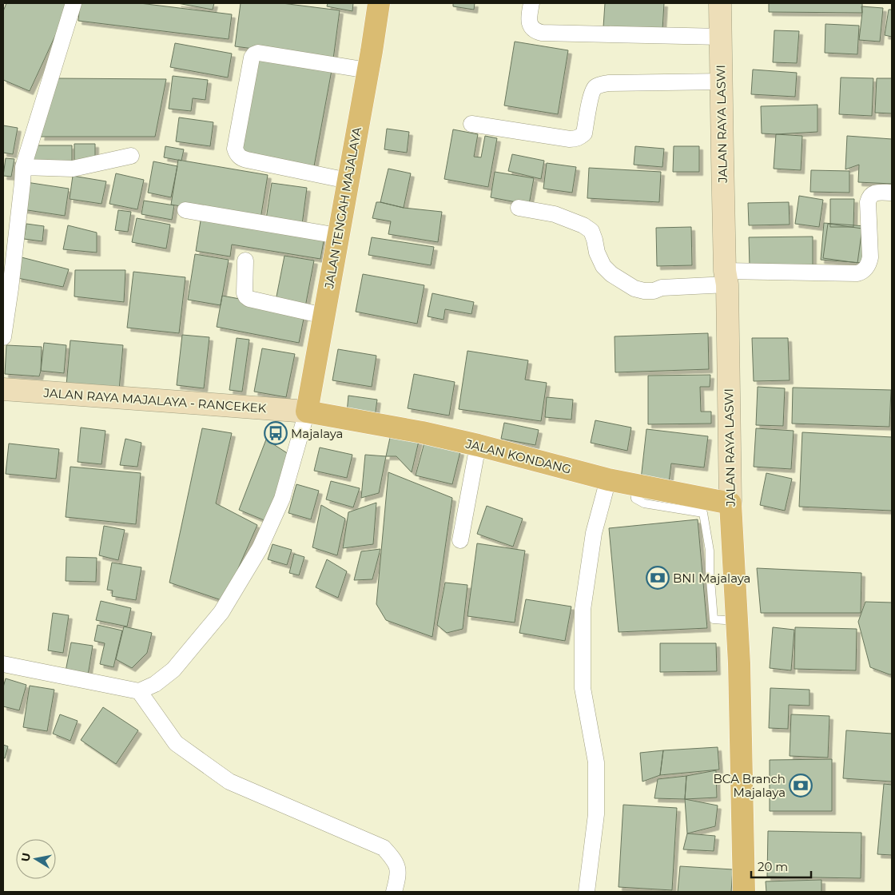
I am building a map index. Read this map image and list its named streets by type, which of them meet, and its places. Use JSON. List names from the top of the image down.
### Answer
{
  "streets": {
    "main road": [
      "JALAN RAYA LASWI",
      "JALAN TENGAH MAJALAYA",
      "JALAN RAYA MAJALAYA - RANCEKEK",
      "JALAN KONDANG"
    ]
  },
  "crossings": [
    ["JALAN RAYA LASWI", "JALAN KONDANG"],
    ["JALAN TENGAH MAJALAYA", "JALAN RAYA MAJALAYA - RANCEKEK"],
    ["JALAN TENGAH MAJALAYA", "JALAN KONDANG"],
    ["JALAN RAYA MAJALAYA - RANCEKEK", "JALAN KONDANG"]
  ],
  "places": {
    "bus stop": ["Majalaya"],
    "bank": ["BNI Majalaya", "BCA Branch Majalaya"]
  },
  "scale_bar": "20 m",
  "north": "left"
}
